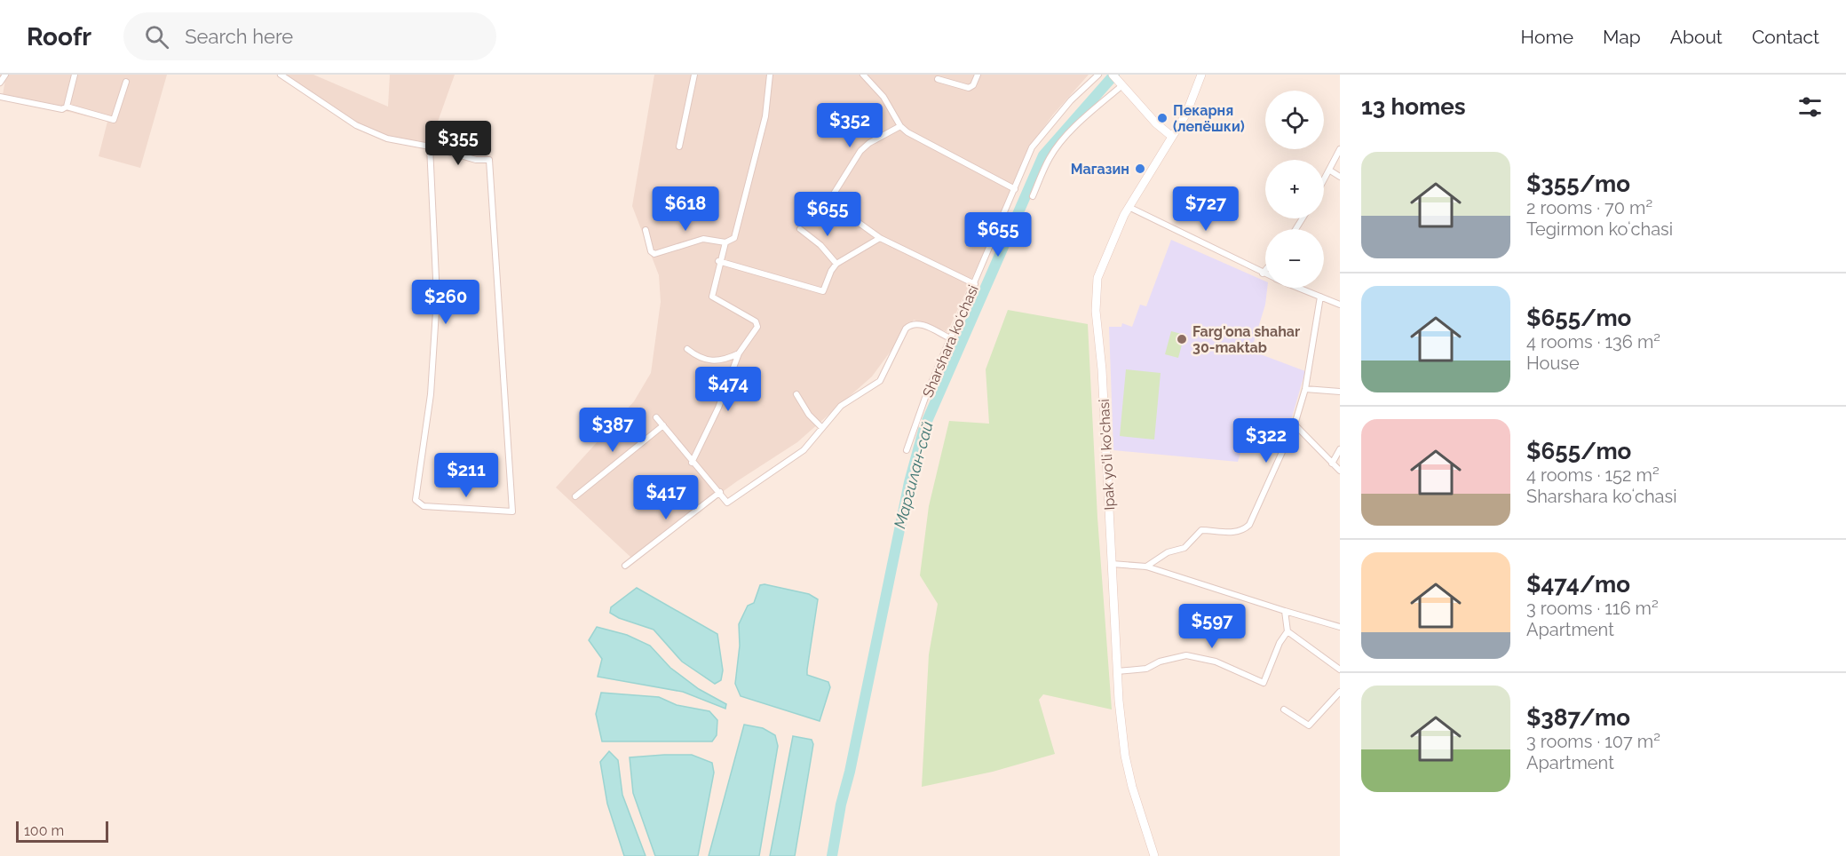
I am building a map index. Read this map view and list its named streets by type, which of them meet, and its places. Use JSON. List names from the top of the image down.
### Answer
{
  "streets": {
    "main road": ["Ipak yo'li ko'chasi"],
    "street": ["Sharshara koʻchasi"]
  },
  "water": ["Маргилан-сай"],
  "places": ["Пекарня (лепёшки)", "Магазин", "Farg'ona shahar 30-maktab"],
  "scale_bar": "100 m",
  "page": {
    "header": "Roofr",
    "search": "Search here",
    "nav": [
      "Home",
      "Map",
      "About",
      "Contact"
    ],
    "heading": "13 homes",
    "map_buttons": ["+", "−"],
    "price": [
      "$352",
      "$355",
      "$618",
      "$727",
      "$655",
      "$655",
      "$260",
      "$474",
      "$387",
      "$322",
      "$211",
      "$417",
      "$597"
    ],
    "list": [
      {
        "name": "$355/mo",
        "note": "2 rooms · 70 m² · Tegirmon koʻchasi"
      },
      {
        "name": "$655/mo",
        "note": "4 rooms · 136 m² · House"
      },
      {
        "name": "$655/mo",
        "note": "4 rooms · 152 m² · Sharshara koʻchasi"
      },
      {
        "name": "$474/mo",
        "note": "3 rooms · 116 m² · Apartment"
      },
      {
        "name": "$387/mo",
        "note": "3 rooms · 107 m² · Apartment"
      }
    ],
    "scale": "100 m"
  }
}
